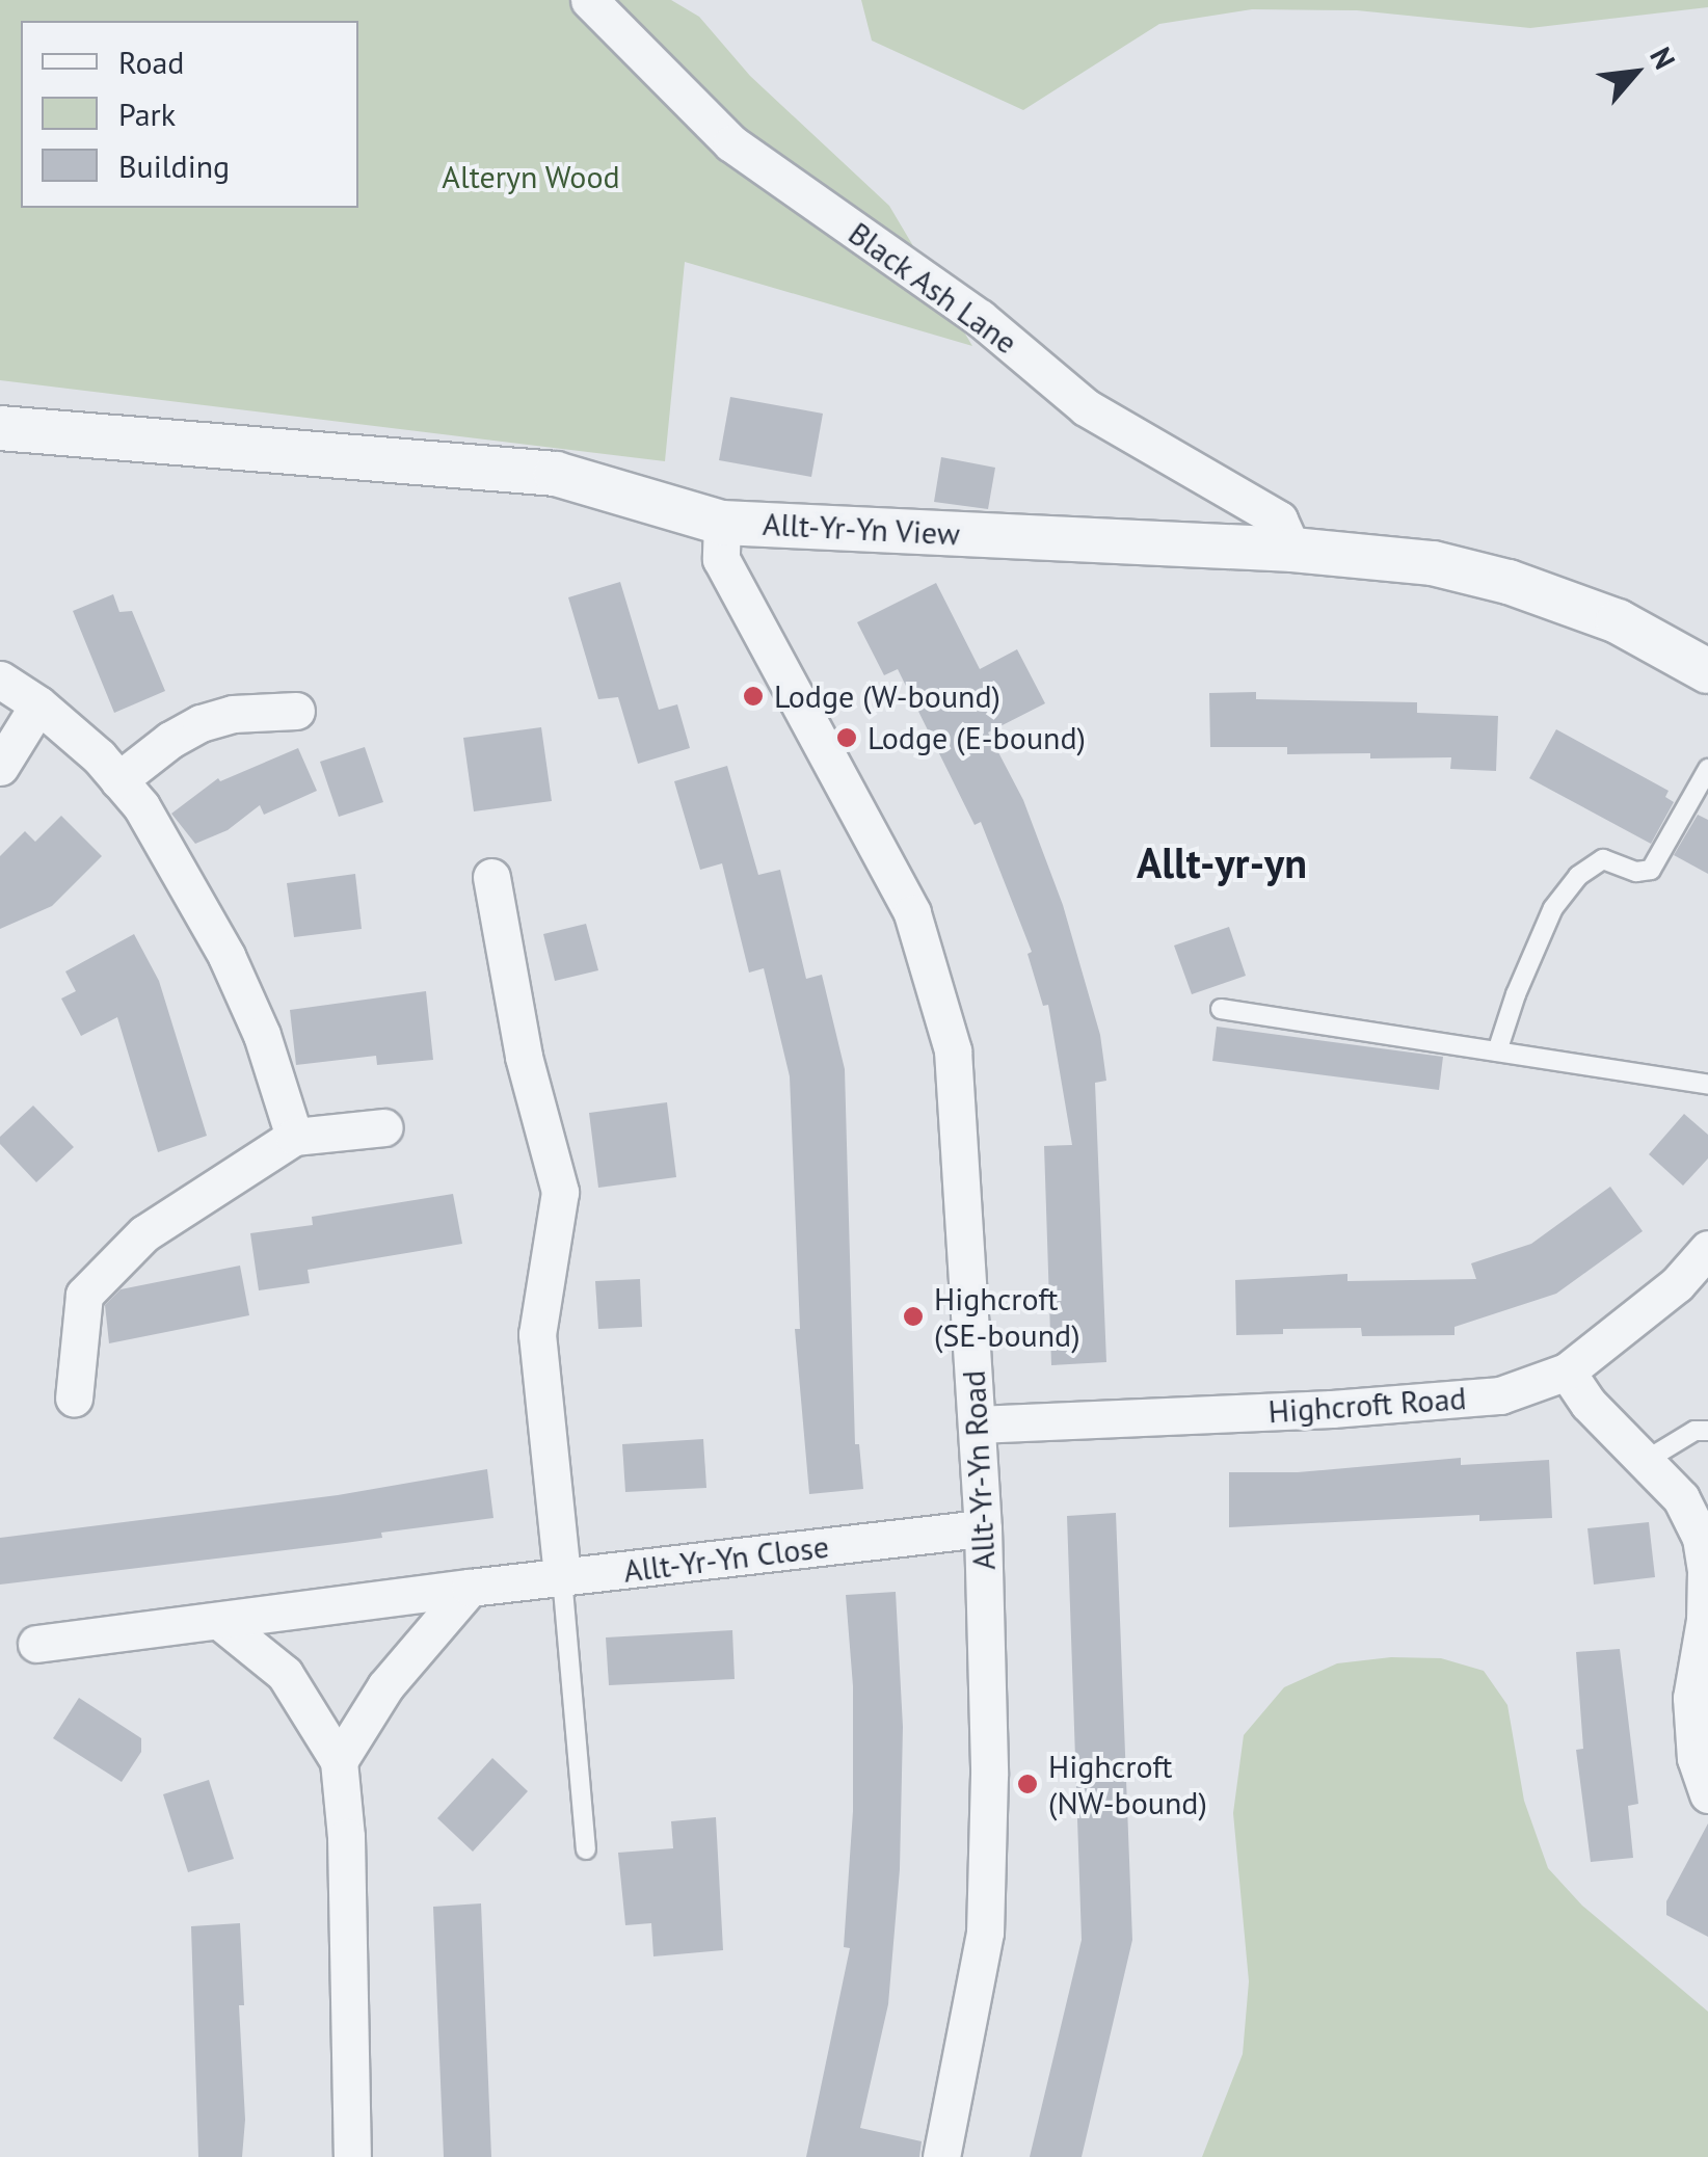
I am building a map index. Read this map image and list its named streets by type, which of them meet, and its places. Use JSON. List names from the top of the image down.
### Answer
{
  "streets": {
    "street": [
      "Black Ash Lane",
      "Allt-Yr-Yn View",
      "Highcroft Road",
      "Allt-Yr-Yn Road",
      "Allt-Yr-Yn Close"
    ]
  },
  "crossings": [
    ["Black Ash Lane", "Allt-Yr-Yn View"],
    ["Allt-Yr-Yn View", "Allt-Yr-Yn Road"],
    ["Highcroft Road", "Allt-Yr-Yn Road"],
    ["Allt-Yr-Yn Road", "Allt-Yr-Yn Close"]
  ],
  "districts": ["Allt-yr-yn"],
  "parks": ["Alteryn Wood"],
  "places": [
    "Lodge (W-bound)",
    "Lodge (E-bound)",
    "Highcroft (SE-bound)",
    "Highcroft (NW-bound)"
  ],
  "legend": ["Road", "Park", "Building"],
  "north": "top right"
}
